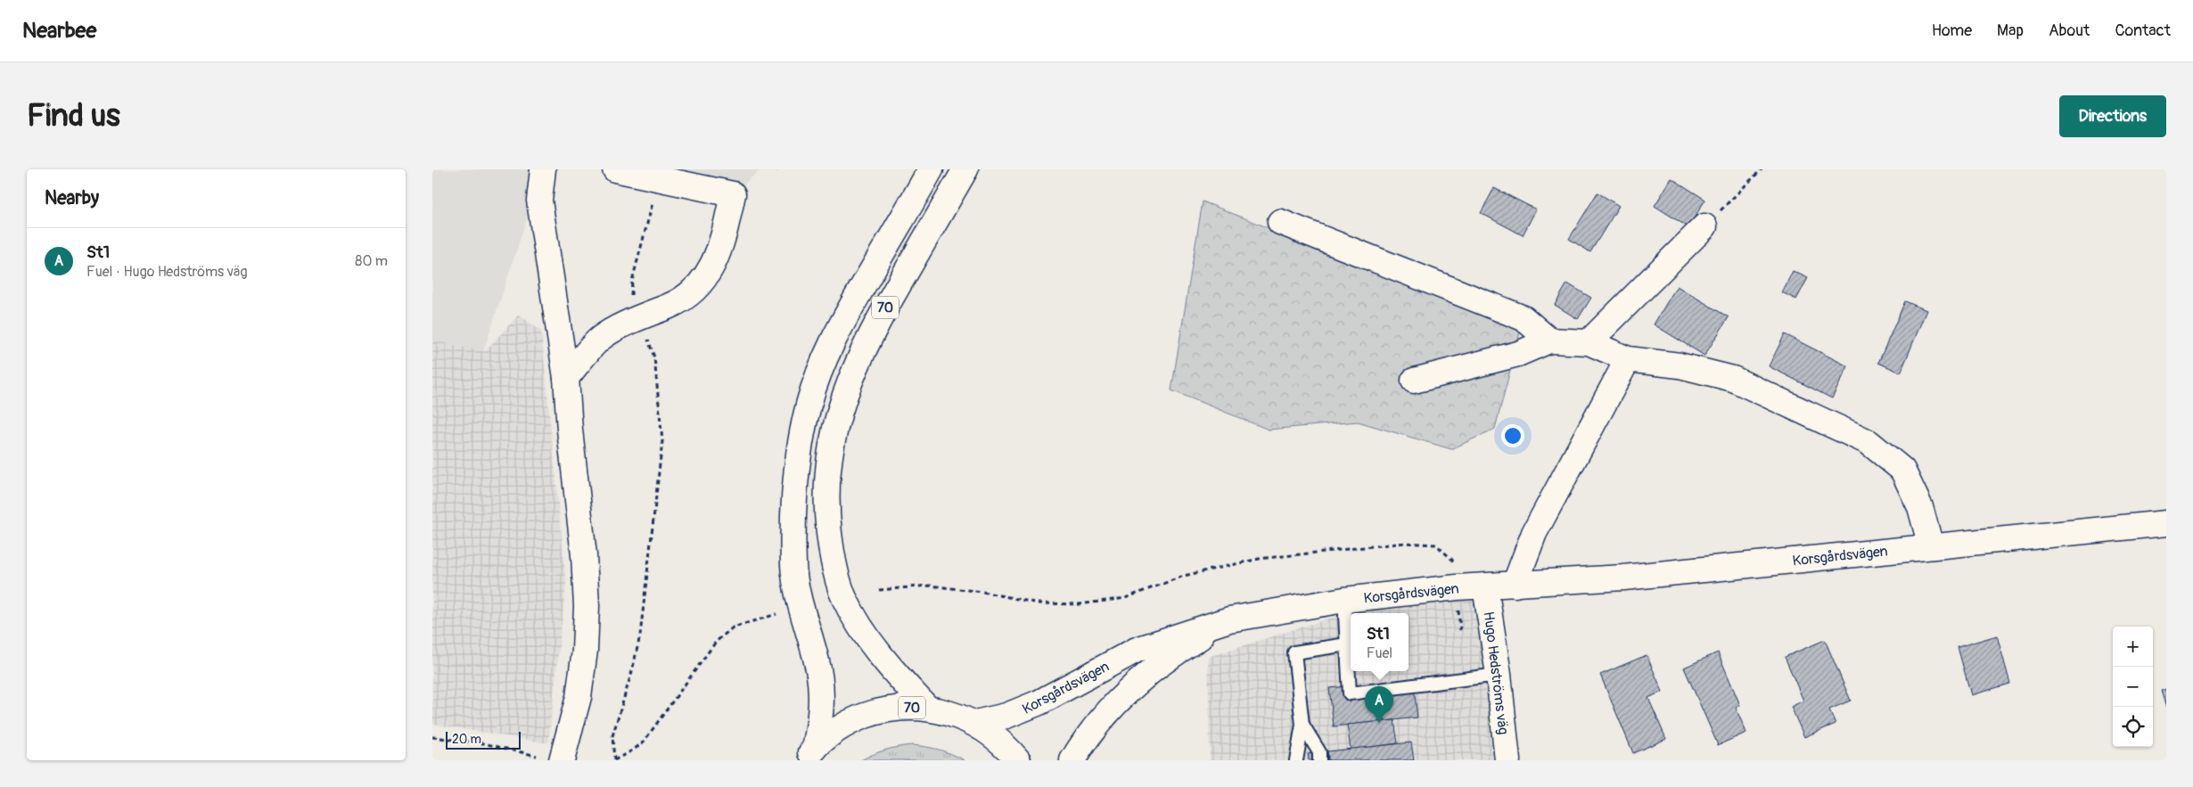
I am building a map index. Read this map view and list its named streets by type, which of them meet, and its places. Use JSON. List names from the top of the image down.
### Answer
{
  "streets": {
    "main road": ["70", "Korsgårdsvägen", "Hugo Hedströms väg"]
  },
  "crossings": [
    ["70", "Korsgårdsvägen"],
    ["Korsgårdsvägen", "Hugo Hedströms väg"]
  ],
  "scale_bar": "20 m",
  "page": {
    "header": "Nearbee",
    "nav": [
      "Home",
      "Map",
      "About",
      "Contact"
    ],
    "buttons": "Directions",
    "title": "Find us",
    "heading": "Nearby",
    "list": [
      {
        "mark": "A",
        "name": "St1",
        "note": "Fuel · Hugo Hedströms väg",
        "value": "80 m"
      }
    ],
    "popup": ["St1", "Fuel"],
    "map_buttons": ["+", "−"],
    "pins": "A",
    "scale": "20 m"
  }
}
